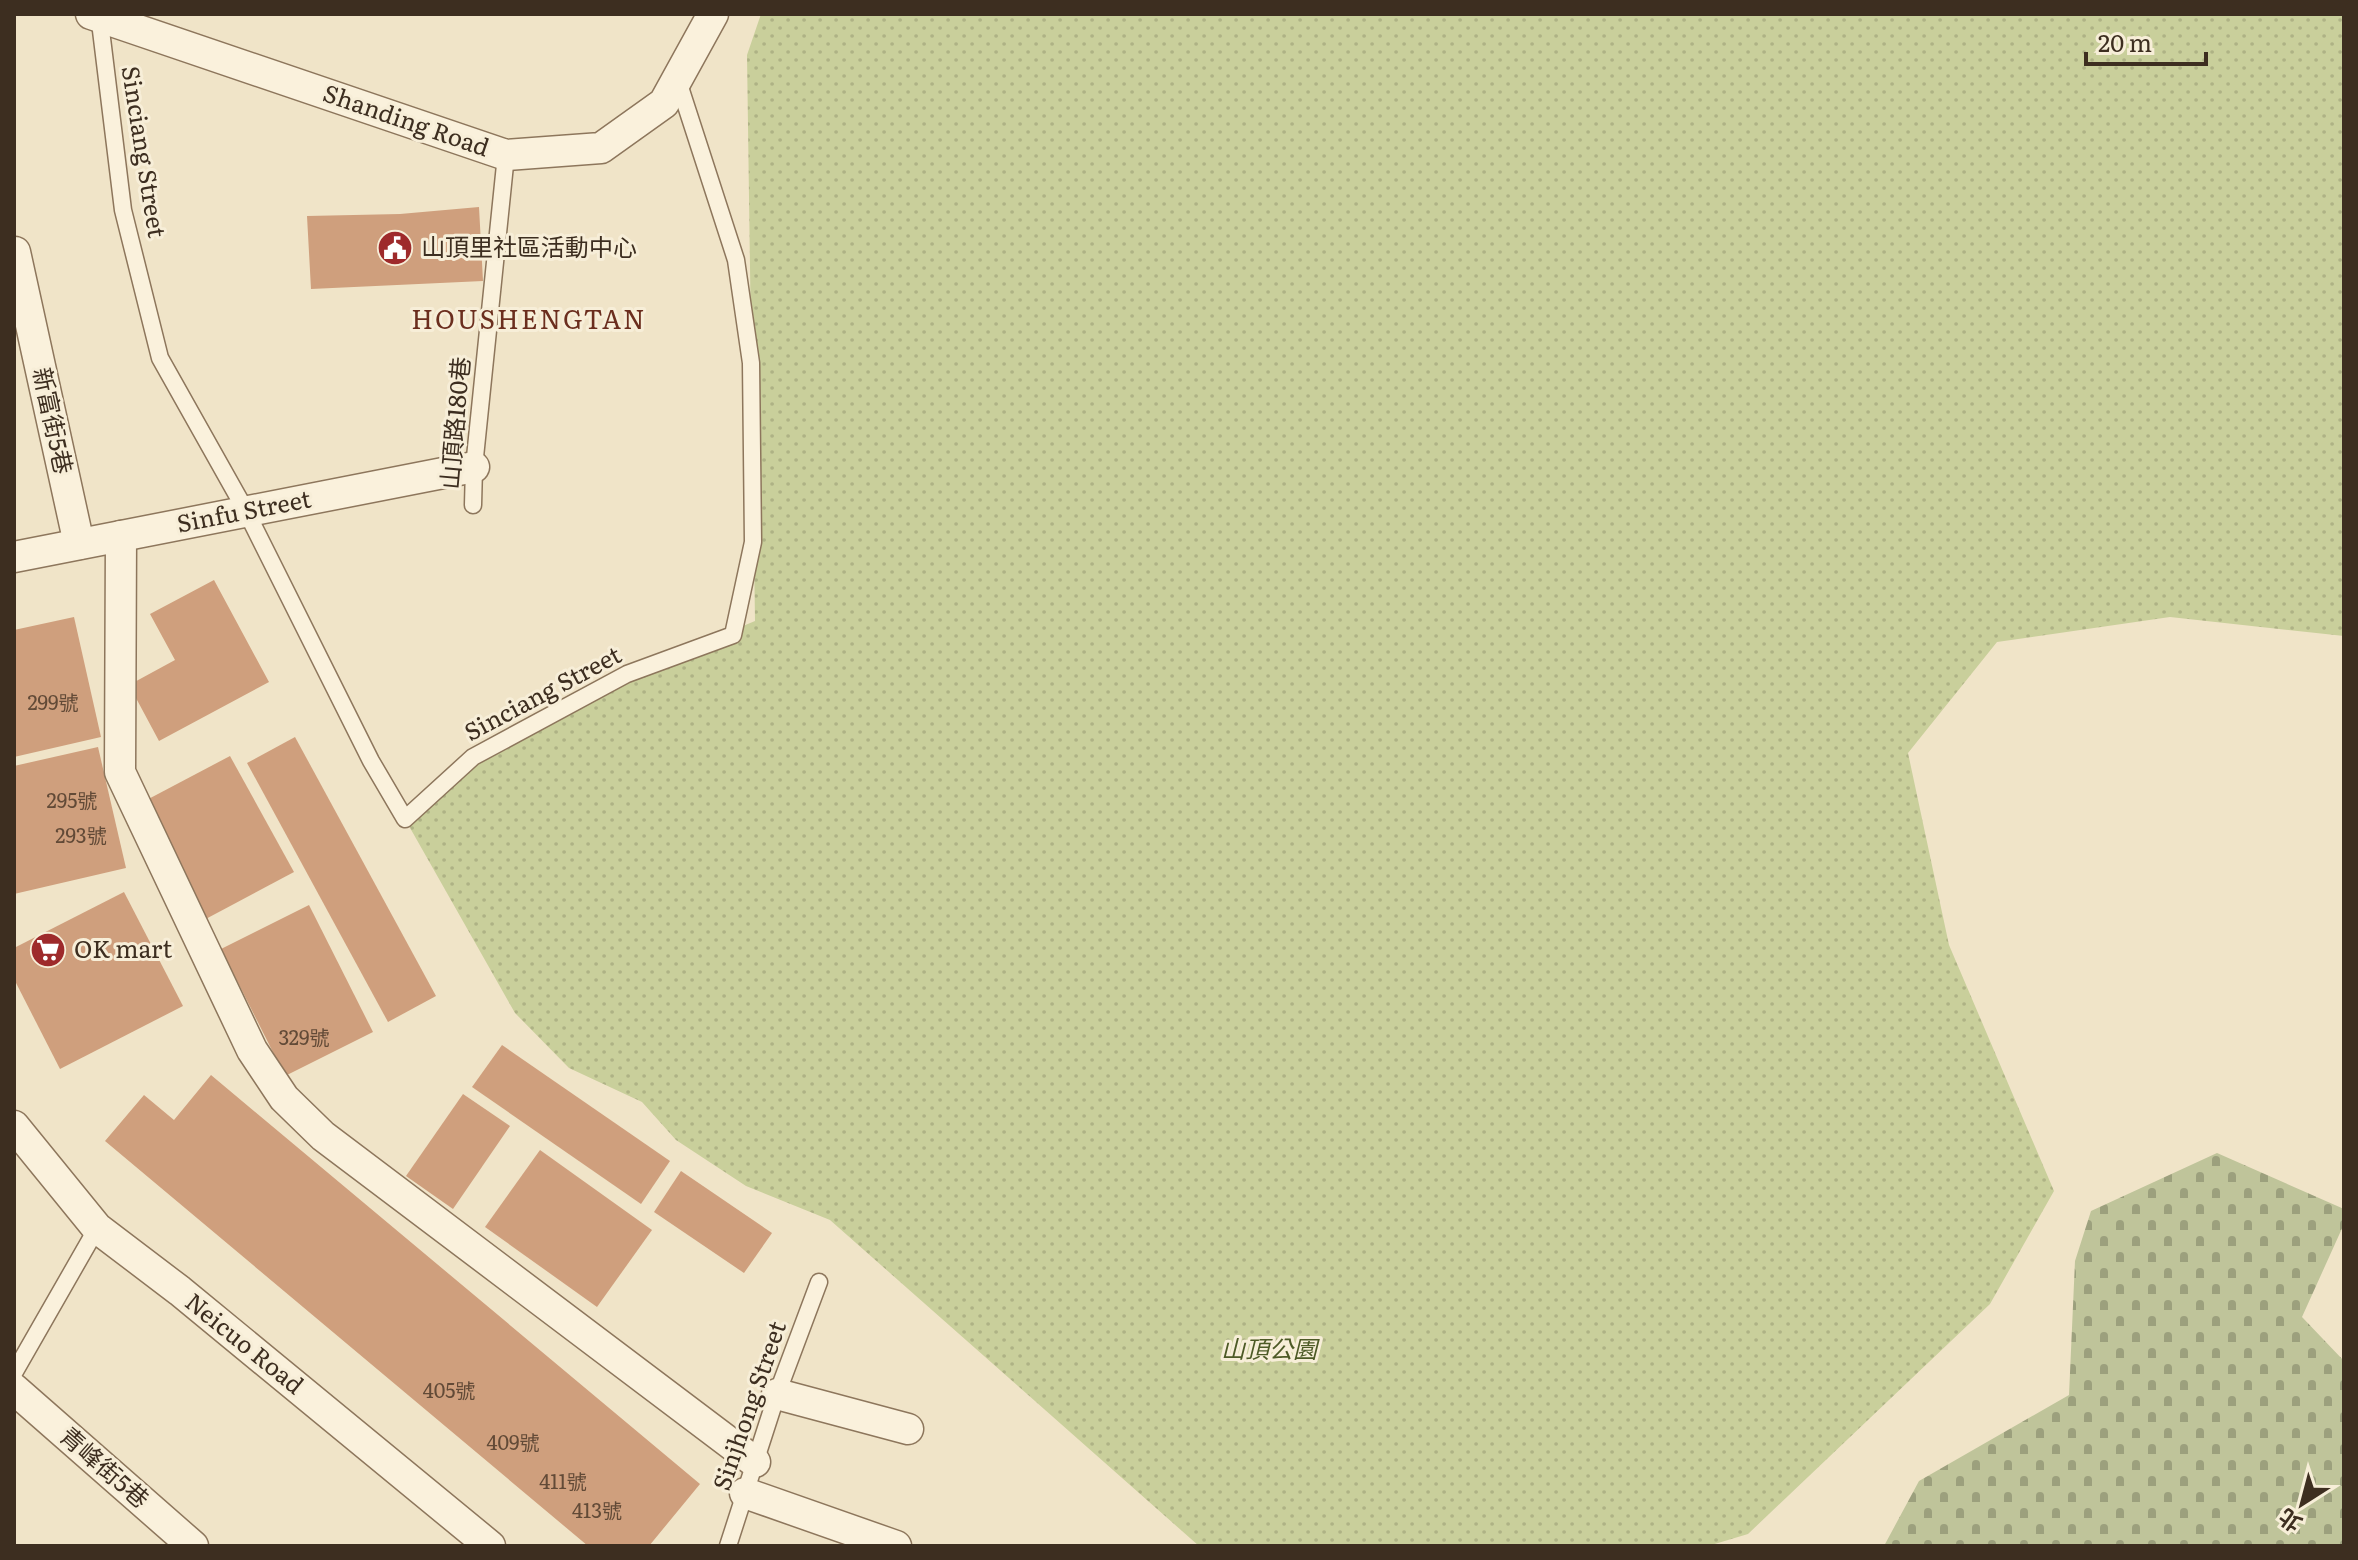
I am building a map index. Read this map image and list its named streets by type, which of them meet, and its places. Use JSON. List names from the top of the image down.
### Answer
{
  "streets": {
    "street": [
      "Shanding Road",
      "新富街5巷",
      "Sinfu Street",
      "Neicuo Road",
      "青峰街5巷"
    ],
    "lane": ["Sinciang Street", "山頂路180巷", "Sinjhong Street"]
  },
  "crossings": [
    ["Shanding Road", "Sinciang Street"],
    ["Shanding Road", "山頂路180巷"],
    ["Sinciang Street", "Sinfu Street"],
    ["新富街5巷", "Sinfu Street"],
    ["山頂路180巷", "Sinfu Street"]
  ],
  "districts": ["HOUSHENGTAN"],
  "parks": ["山頂公園"],
  "places": {
    "public building": ["山頂里社區活動中心"],
    "supermarket": ["OK mart"]
  },
  "house_numbers": [
    "299號",
    "295號",
    "293號",
    "329號",
    "405號",
    "409號",
    "411號",
    "413號"
  ],
  "scale_bar": "20 m",
  "north": "bottom left"
}
